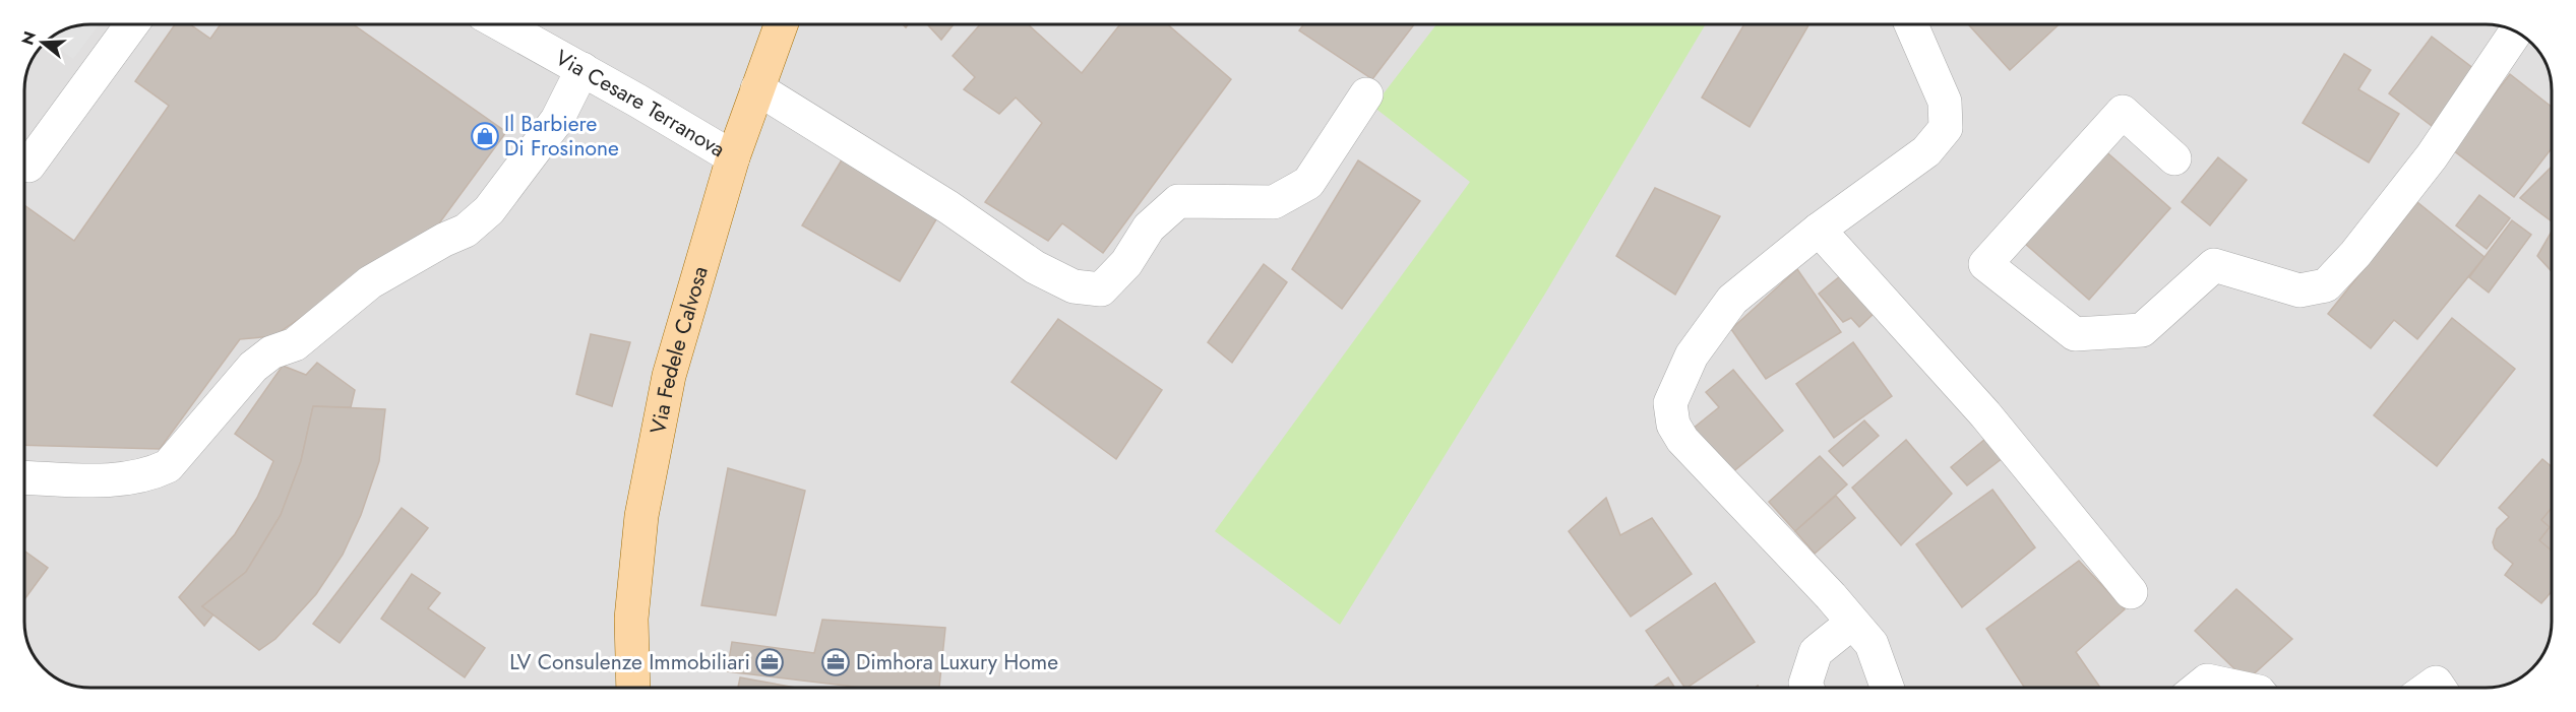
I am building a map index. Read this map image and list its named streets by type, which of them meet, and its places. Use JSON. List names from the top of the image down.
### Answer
{
  "streets": {
    "main road": ["Via Fedele Calvosa"],
    "street": ["Via Cesare Terranova"]
  },
  "crossings": [
    ["Via Cesare Terranova", "Via Fedele Calvosa"]
  ],
  "places": {
    "shop": ["Il Barbiere Di Frosinone"],
    "office": ["LV Consulenze Immobiliari", "Dimhora Luxury Home"]
  },
  "north": "left"
}
